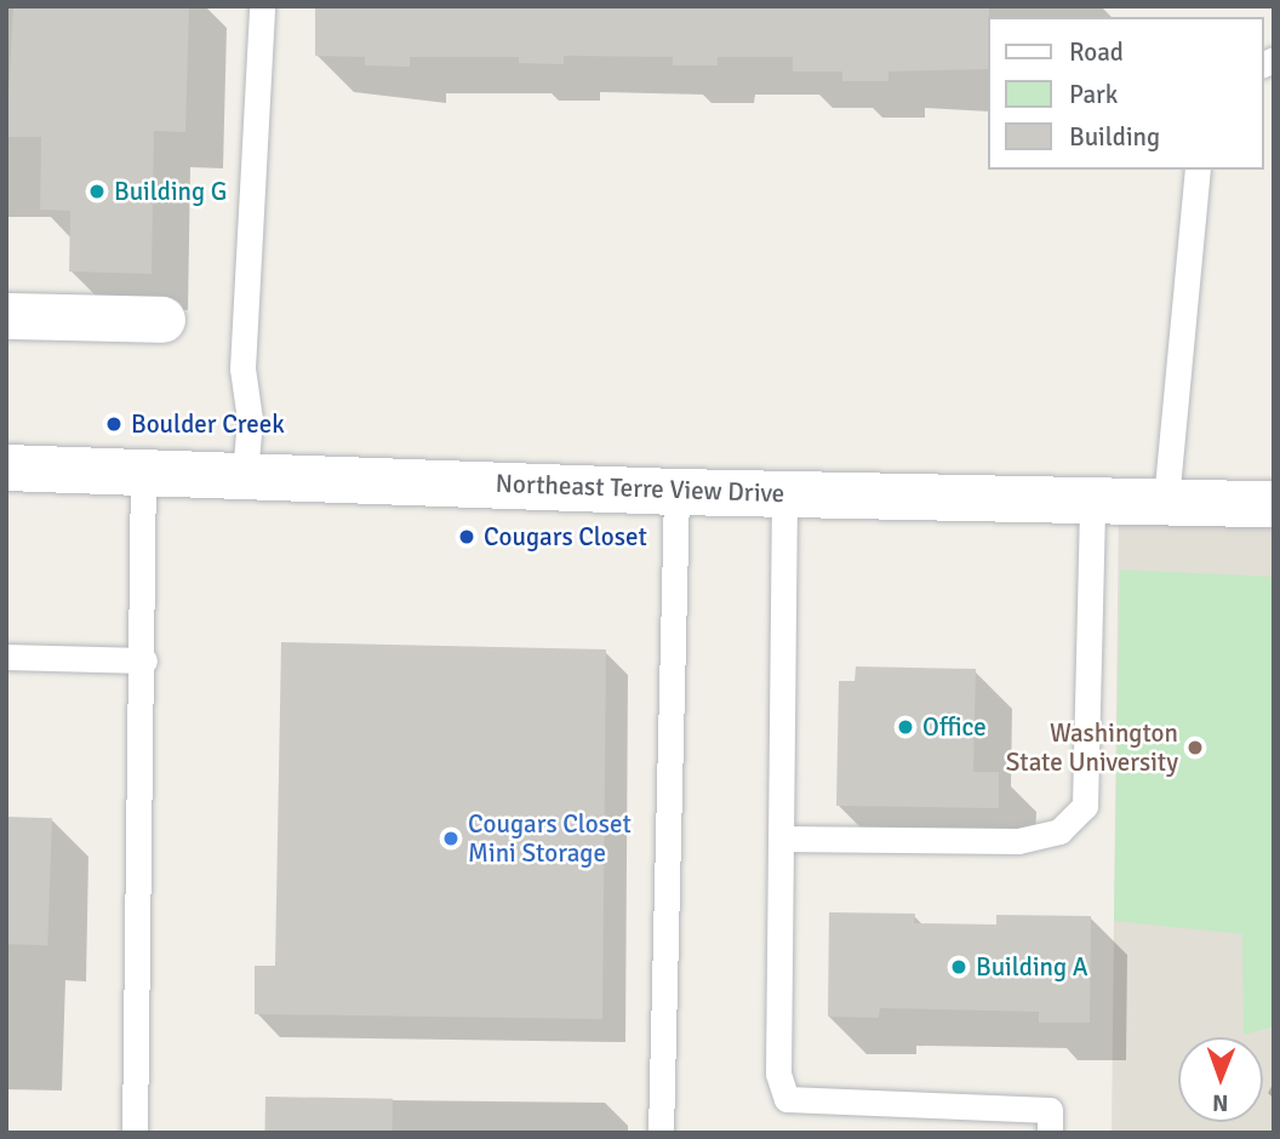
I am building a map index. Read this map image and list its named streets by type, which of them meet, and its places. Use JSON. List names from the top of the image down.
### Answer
{
  "streets": {
    "main road": ["Northeast Terre View Drive"]
  },
  "places": [
    "Building G",
    "Boulder Creek",
    "Cougars Closet",
    "Office",
    "Washington State University",
    "Cougars Closet Mini Storage",
    "Building A"
  ],
  "legend": ["Road", "Park", "Building"],
  "north": "bottom"
}
